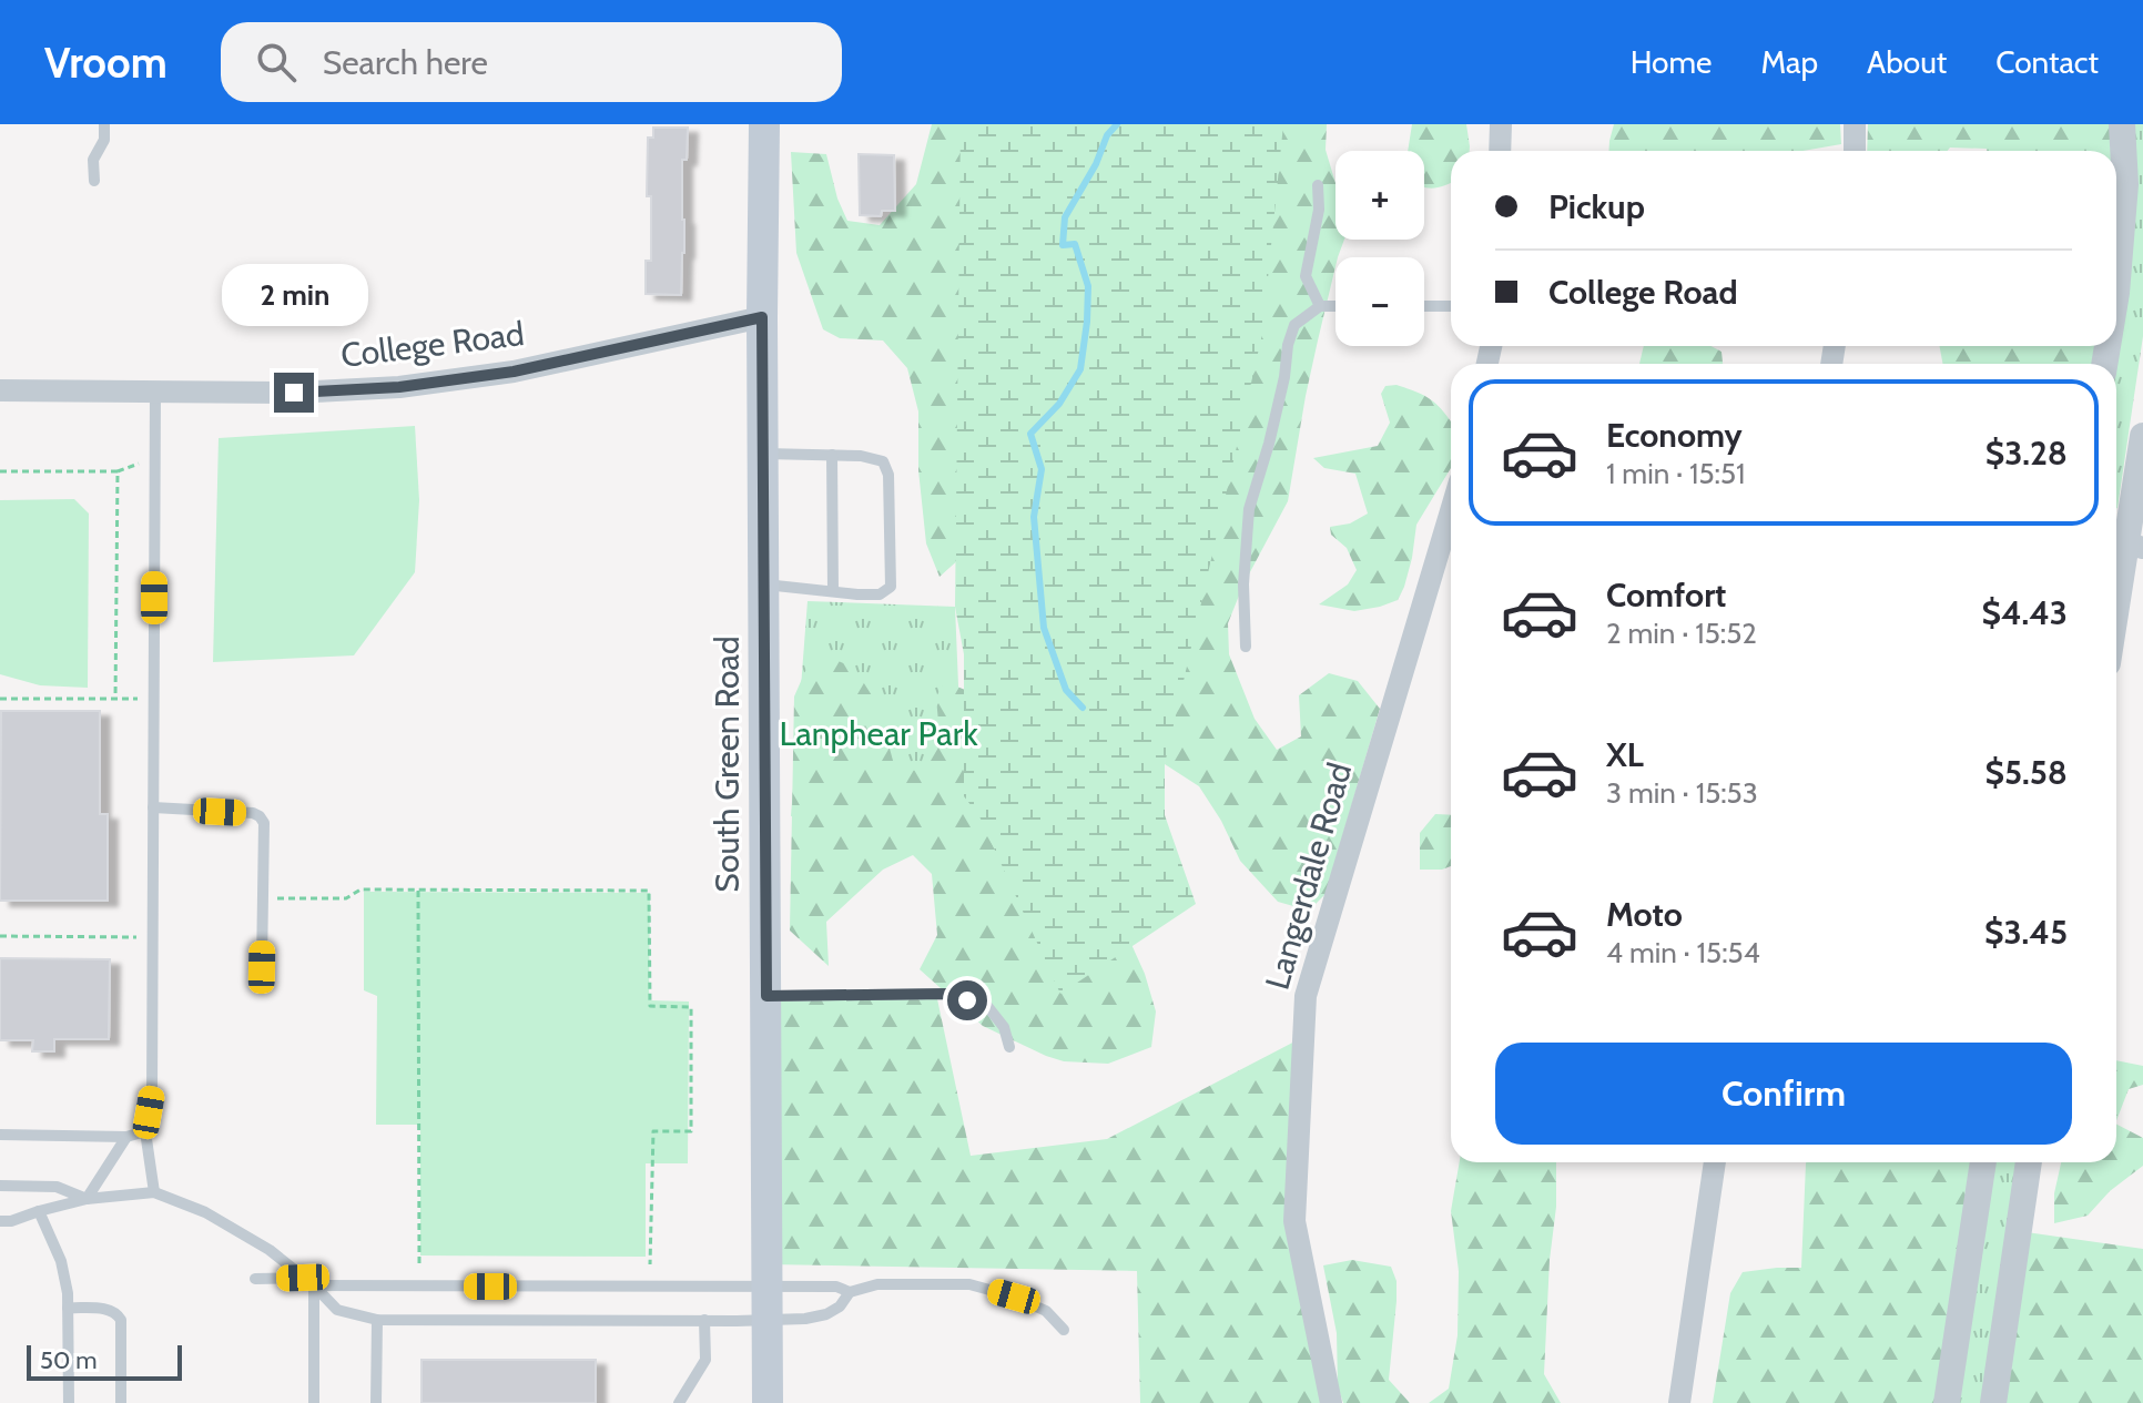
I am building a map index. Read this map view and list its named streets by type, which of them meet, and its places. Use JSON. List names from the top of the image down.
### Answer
{
  "streets": {
    "main road": ["South Green Road"],
    "street": ["College Road", "Langerdale Road"]
  },
  "crossings": [
    ["College Road", "South Green Road"]
  ],
  "parks": ["Lanphear Park"],
  "scale_bar": "50 m",
  "page": {
    "header": "Vroom",
    "search": "Search here",
    "nav": [
      "Home",
      "Map",
      "About",
      "Contact"
    ],
    "map_buttons": ["+", "−"],
    "banner": ["Pickup", "College Road"],
    "bubble": "2 min",
    "list": [
      {
        "name": "Economy",
        "note": "1 min · 15:51",
        "value": "$3.28"
      },
      {
        "name": "Comfort",
        "note": "2 min · 15:52",
        "value": "$4.43"
      },
      {
        "name": "XL",
        "note": "3 min · 15:53",
        "value": "$5.58"
      },
      {
        "name": "Moto",
        "note": "4 min · 15:54",
        "value": "$3.45"
      }
    ],
    "buttons": "Confirm",
    "scale": "50 m"
  }
}
